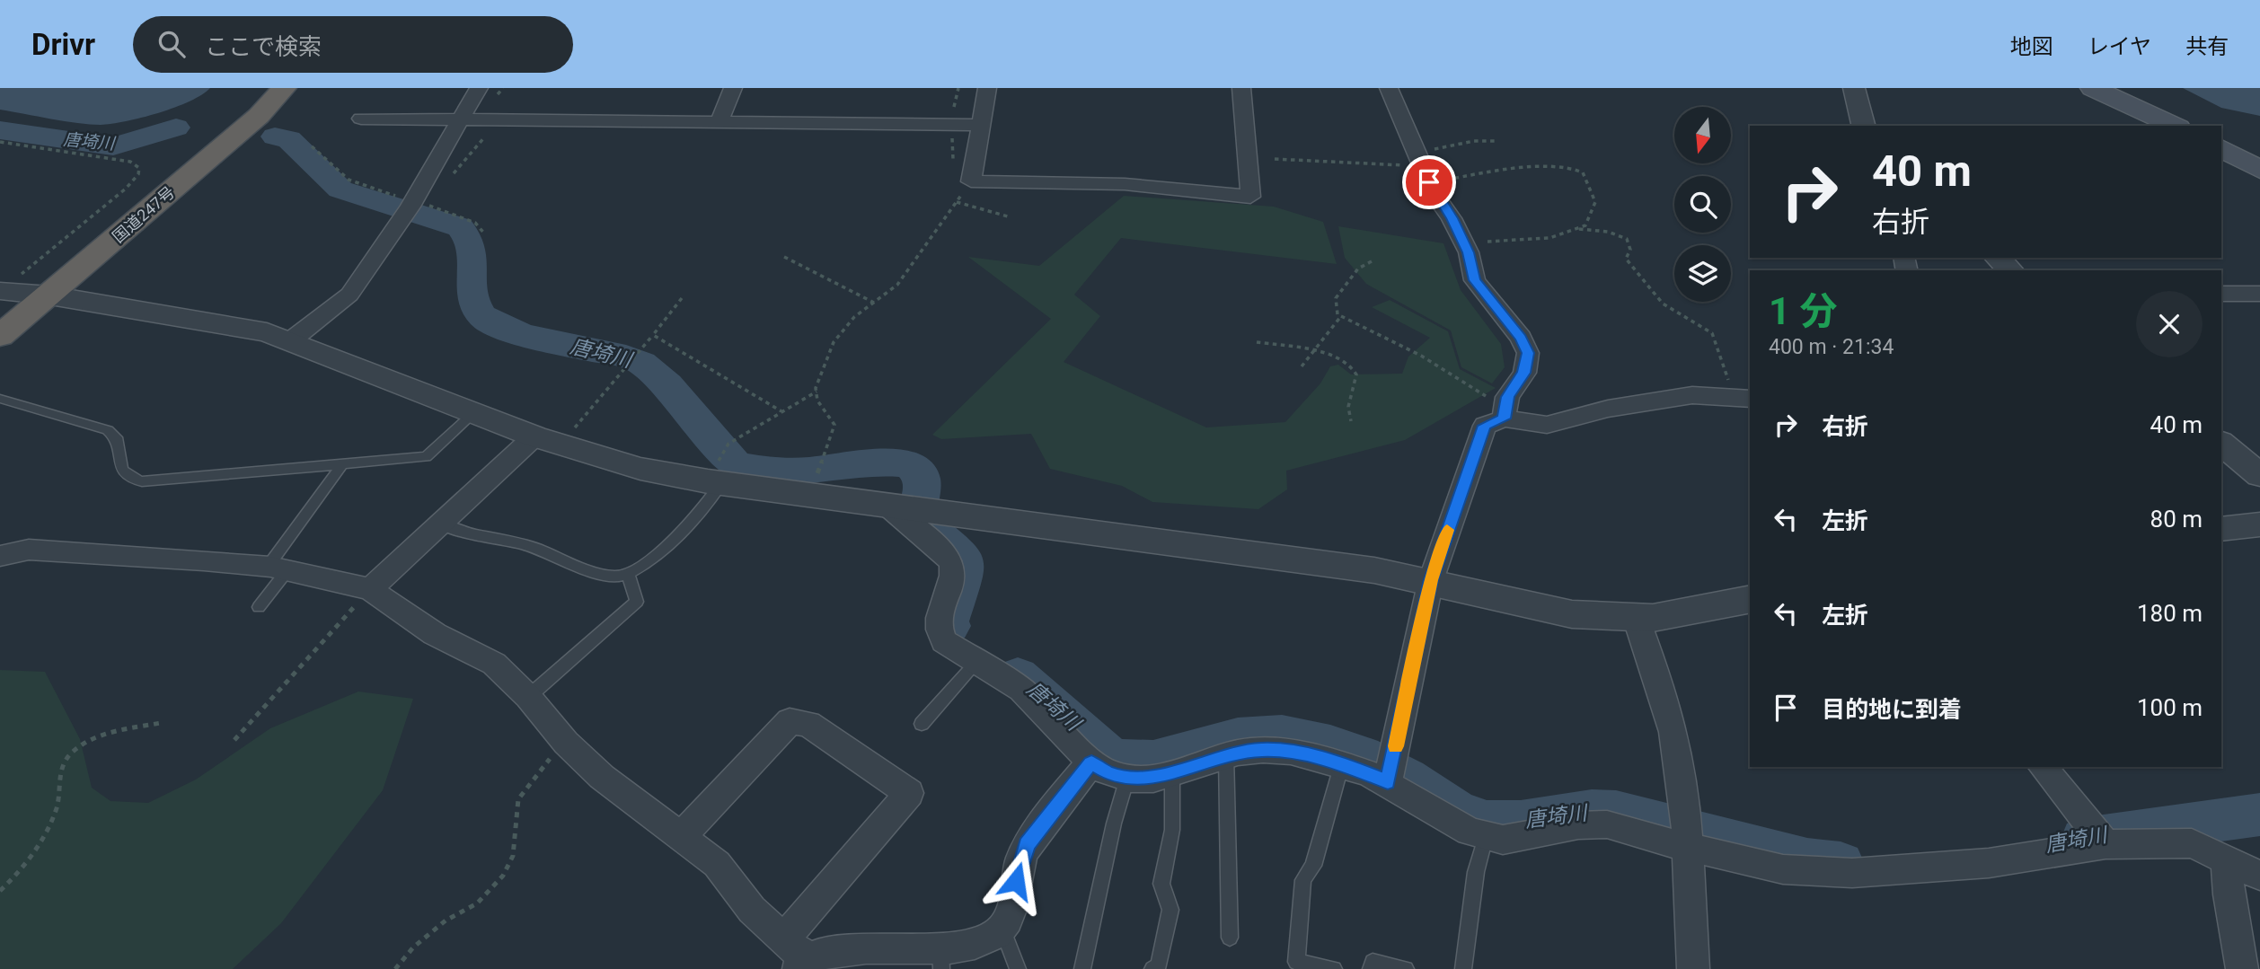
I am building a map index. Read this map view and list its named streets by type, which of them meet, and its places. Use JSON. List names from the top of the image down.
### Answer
{
  "streets": {
    "highway": ["国道247号"]
  },
  "water": ["唐埼川"],
  "north": "bottom",
  "page": {
    "header": "Drivr",
    "search": "ここで検索",
    "nav": ["地図", "レイヤ", "共有"],
    "turn": ["40 m", "右折"],
    "heading": ["1 分", "400 m · 21:34"],
    "list": [
      {
        "name": "右折",
        "value": "40 m"
      },
      {
        "name": "左折",
        "value": "80 m"
      },
      {
        "name": "左折",
        "value": "180 m"
      },
      {
        "name": "目的地に到着",
        "value": "100 m"
      }
    ]
  }
}
